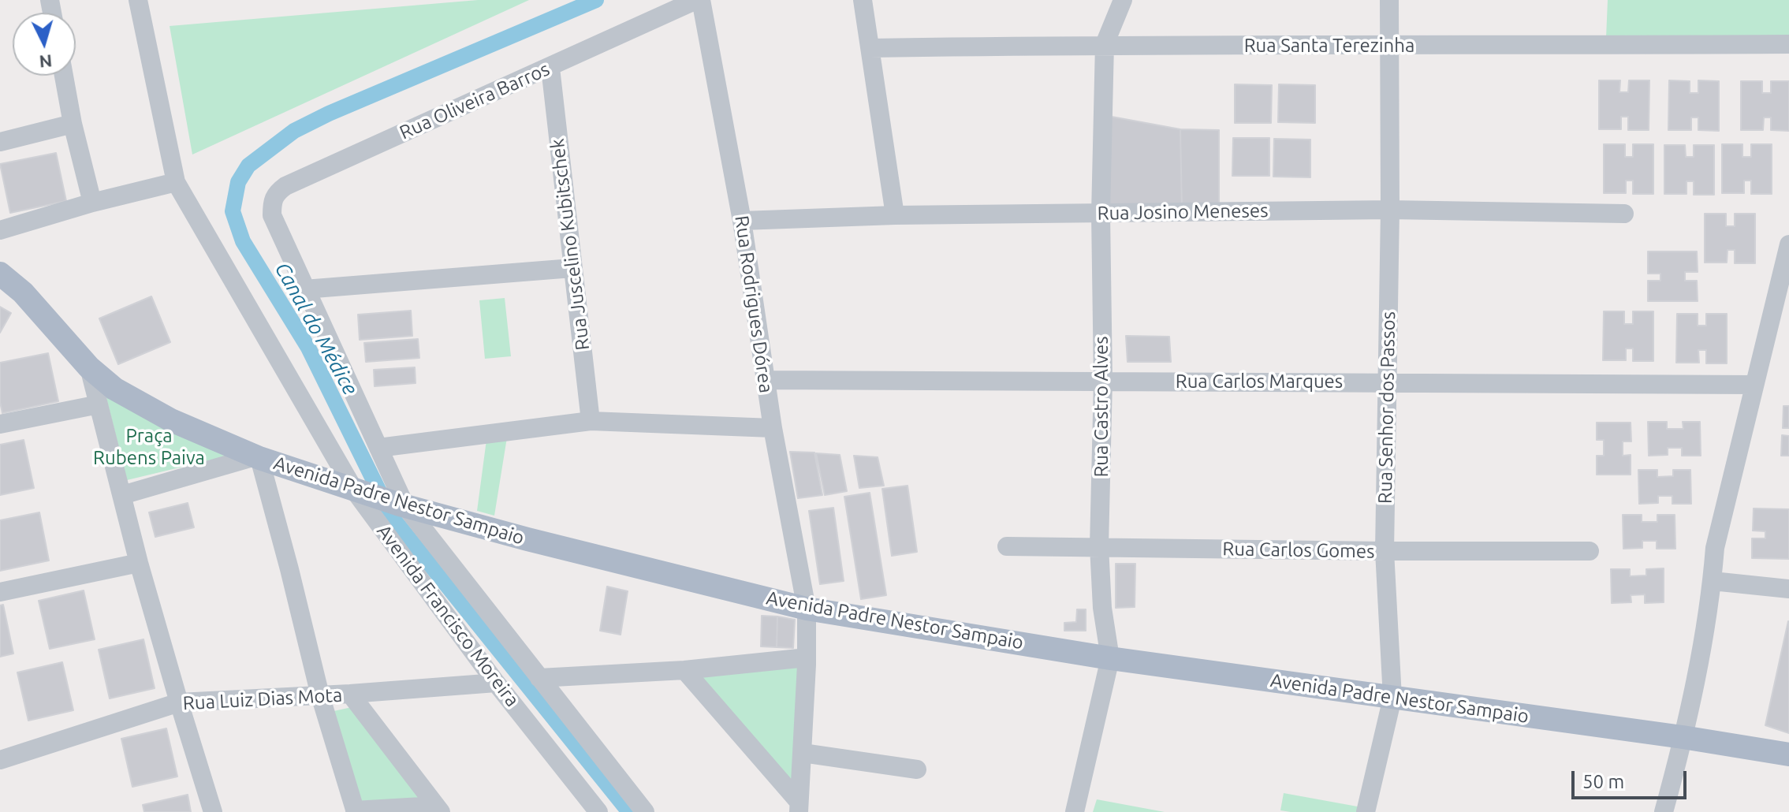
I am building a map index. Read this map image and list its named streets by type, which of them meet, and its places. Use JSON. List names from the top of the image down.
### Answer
{
  "streets": {
    "main road": ["Avenida Padre Nestor Sampaio"],
    "street": [
      "Rua Santa Terezinha",
      "Rua Oliveira Barros",
      "Rua Josino Meneses",
      "Rua Juscelino Kubitschek",
      "Rua Rodrigues Dórea",
      "Rua Carlos Marques",
      "Rua Castro Alves",
      "Rua Senhor dos Passos",
      "Rua Carlos Gomes",
      "Avenida Francisco Moreira",
      "Rua Luiz Dias Mota"
    ]
  },
  "crossings": [
    ["Rua Santa Terezinha", "Rua Castro Alves"],
    ["Rua Santa Terezinha", "Rua Senhor dos Passos"],
    ["Rua Oliveira Barros", "Rua Juscelino Kubitschek"],
    ["Rua Oliveira Barros", "Rua Rodrigues Dórea"],
    ["Rua Oliveira Barros", "Avenida Francisco Moreira"],
    ["Rua Josino Meneses", "Rua Rodrigues Dórea"],
    ["Rua Josino Meneses", "Rua Castro Alves"],
    ["Rua Josino Meneses", "Rua Senhor dos Passos"],
    ["Rua Rodrigues Dórea", "Rua Carlos Marques"],
    ["Rua Rodrigues Dórea", "Avenida Padre Nestor Sampaio"],
    ["Rua Carlos Marques", "Rua Castro Alves"],
    ["Rua Carlos Marques", "Rua Senhor dos Passos"],
    ["Rua Castro Alves", "Avenida Padre Nestor Sampaio"],
    ["Rua Castro Alves", "Rua Carlos Gomes"],
    ["Rua Senhor dos Passos", "Avenida Padre Nestor Sampaio"],
    ["Rua Senhor dos Passos", "Rua Carlos Gomes"],
    ["Avenida Padre Nestor Sampaio", "Avenida Francisco Moreira"],
    ["Avenida Francisco Moreira", "Rua Luiz Dias Mota"]
  ],
  "water": ["Canal do Médice"],
  "parks": ["Praça Rubens Paiva"],
  "scale_bar": "50 m",
  "north": "bottom"
}
